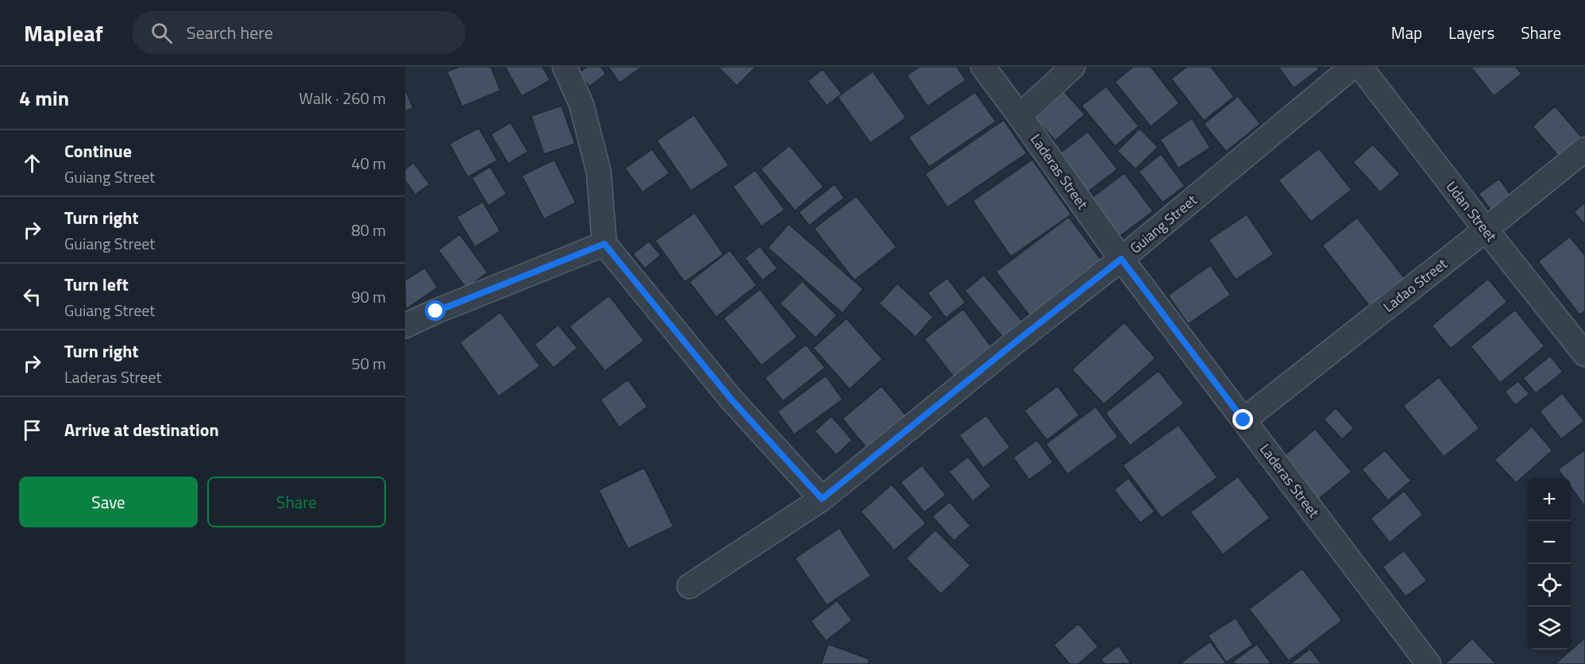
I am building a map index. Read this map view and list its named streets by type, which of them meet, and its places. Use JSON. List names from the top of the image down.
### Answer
{
  "streets": {
    "street": [
      "Laderas Street",
      "Udan Street",
      "Guiang Street",
      "Ladao Street"
    ]
  },
  "crossings": [
    ["Laderas Street", "Guiang Street"],
    ["Laderas Street", "Ladao Street"],
    ["Udan Street", "Ladao Street"]
  ],
  "page": {
    "header": "Mapleaf",
    "search": "Search here",
    "nav": ["Map", "Layers", "Share"],
    "heading": ["4 min", "Walk · 260 m"],
    "list": [
      ["Continue", "Guiang Street", "40 m"],
      ["Turn right", "Guiang Street", "80 m"],
      ["Turn left", "Guiang Street", "90 m"],
      ["Turn right", "Laderas Street", "50 m"],
      "Arrive at destination"
    ],
    "buttons": ["Save", "Share"],
    "map_buttons": ["+", "−"]
  }
}
